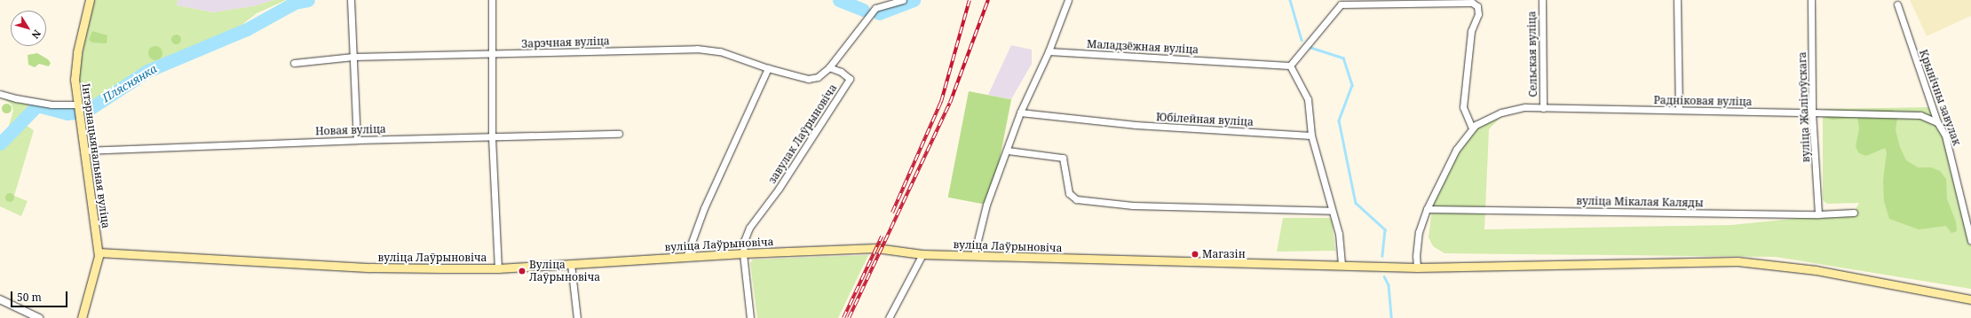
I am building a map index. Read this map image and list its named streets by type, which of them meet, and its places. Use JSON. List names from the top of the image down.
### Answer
{
  "streets": {
    "main road": ["Інтэрнацыянальная вуліца", "вуліца Лаўрыновіча"],
    "street": [
      "Зарэчная вуліца",
      "Маладзёжная вуліца",
      "Сельская вуліца",
      "Крынічны завулак",
      "Радніковая вуліца",
      "вуліца Жалігоўскага",
      "Юбілейная вуліца",
      "Новая вуліца",
      "завулак Лаўрыновіча",
      "вуліца Мікалая Каляды"
    ]
  },
  "crossings": [
    ["Зарэчная вуліца", "завулак Лаўрыновіча"],
    ["Сельская вуліца", "Радніковая вуліца"],
    ["Крынічны завулак", "Радніковая вуліца"],
    ["Радніковая вуліца", "вуліца Жалігоўскага"],
    ["вуліца Жалігоўскага", "вуліца Мікалая Каляды"],
    ["Новая вуліца", "Інтэрнацыянальная вуліца"],
    ["завулак Лаўрыновіча", "вуліца Лаўрыновіча"],
    ["Інтэрнацыянальная вуліца", "вуліца Лаўрыновіча"]
  ],
  "water": ["Пляснянка"],
  "places": ["Магазін", "Вуліца Лаўрыновіча"],
  "scale_bar": "50 m",
  "north": "bottom right"
}
